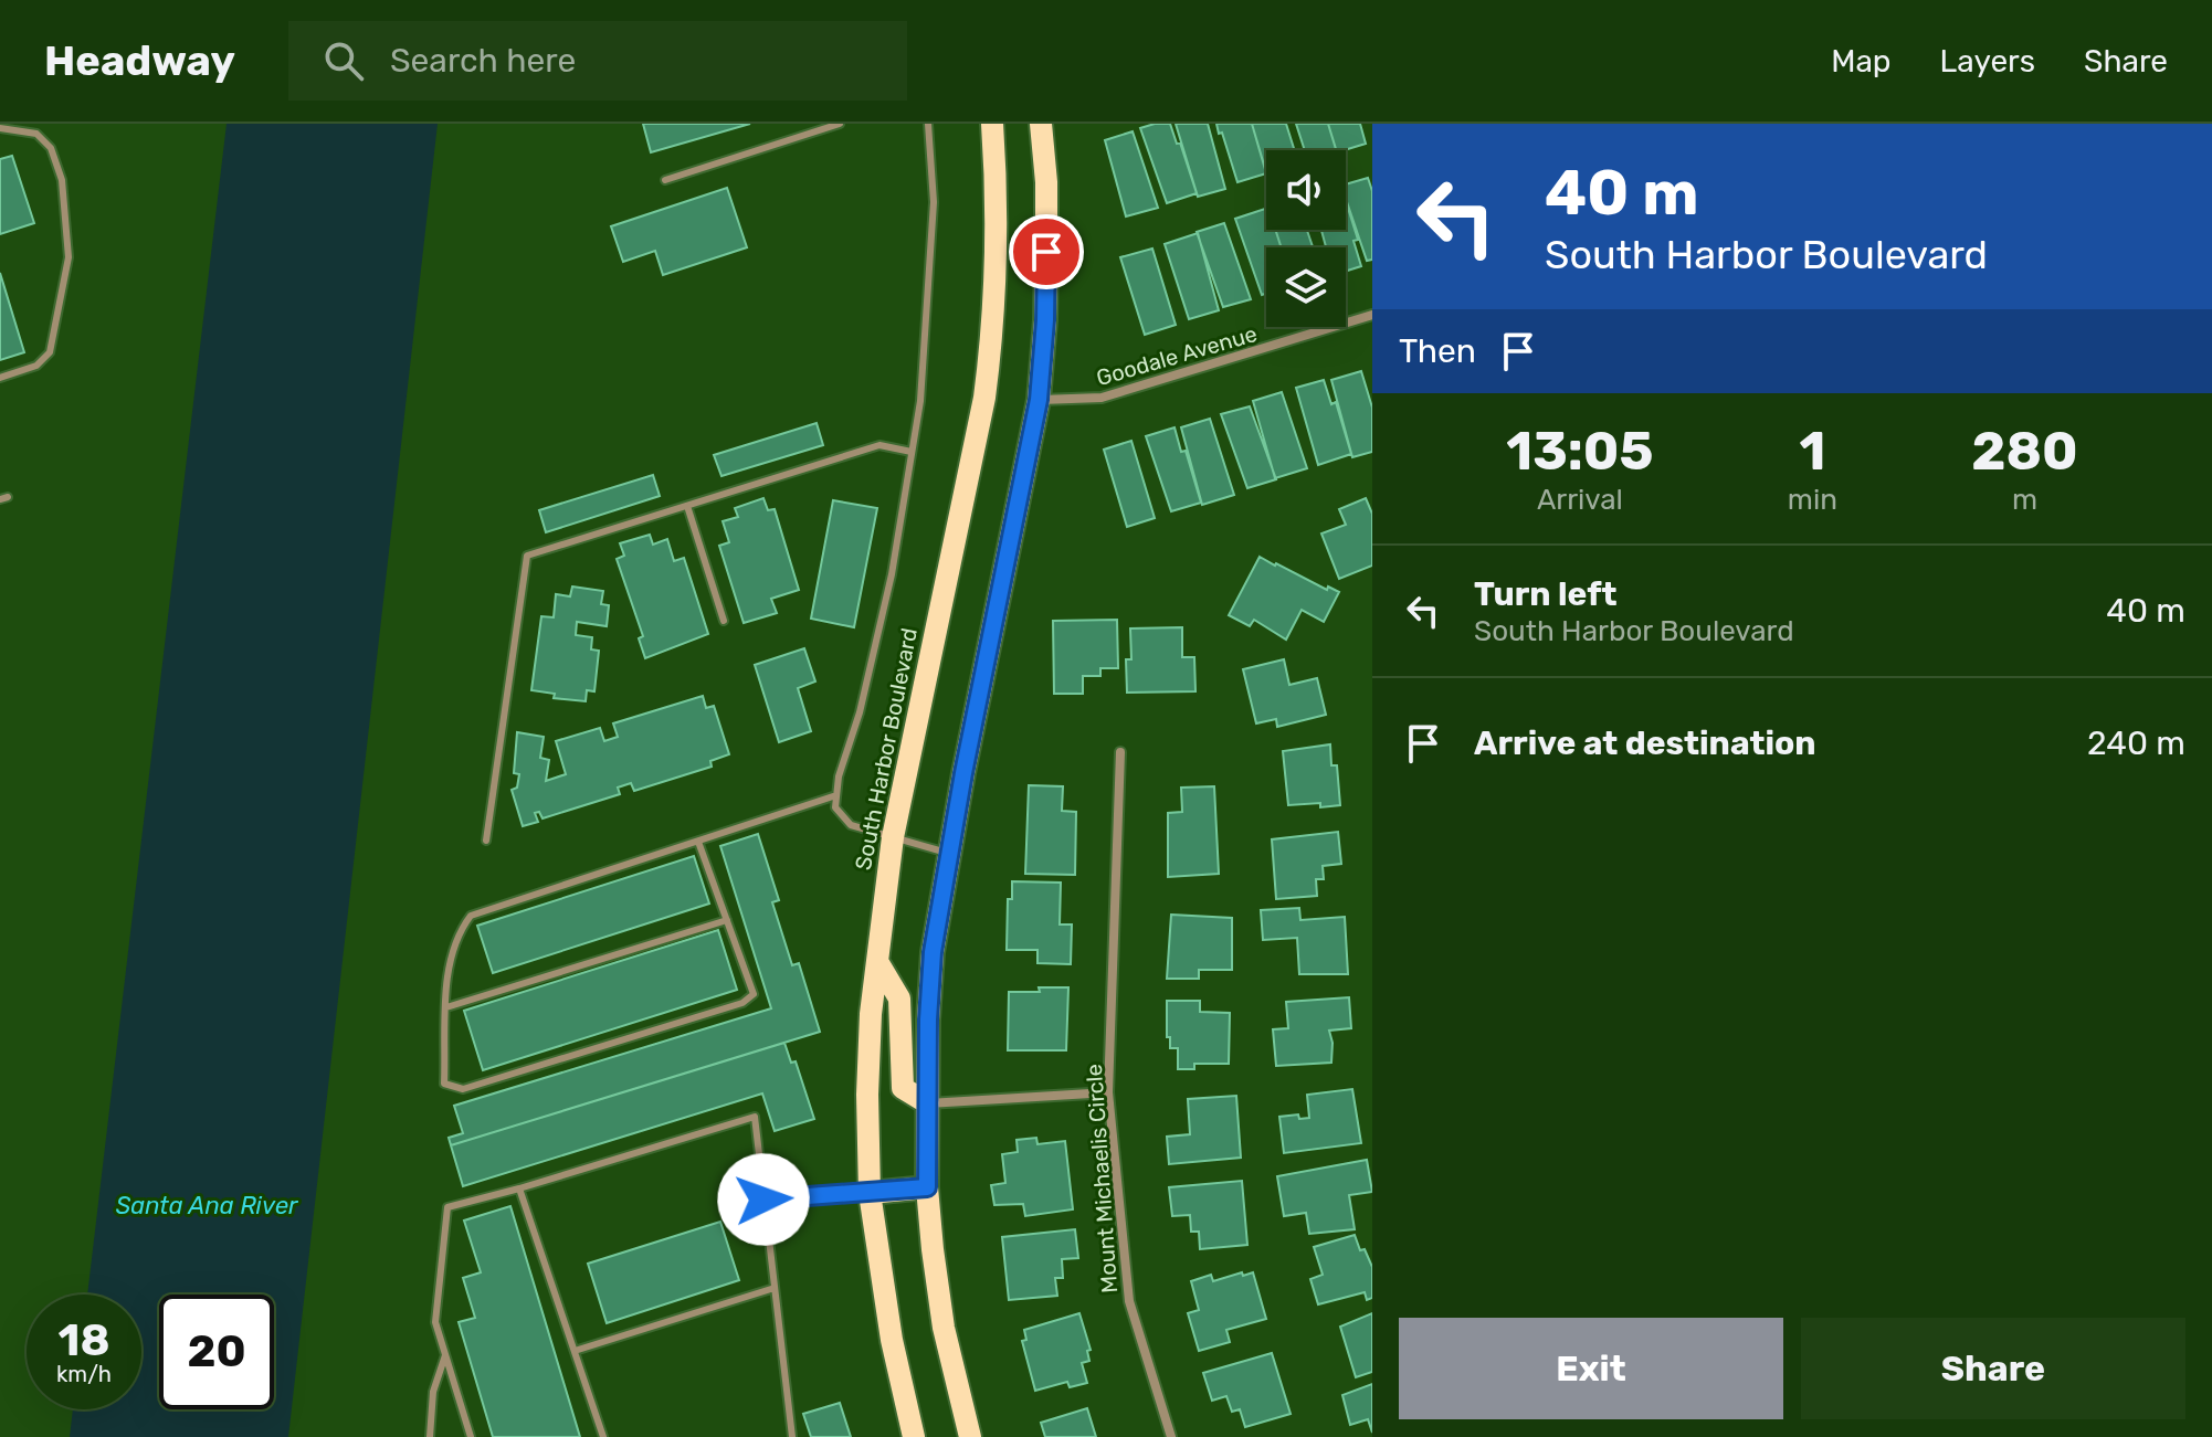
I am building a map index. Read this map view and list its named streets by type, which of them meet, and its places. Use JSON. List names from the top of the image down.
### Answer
{
  "streets": {
    "main road": ["South Harbor Boulevard"],
    "street": ["Goodale Avenue", "Mount Michaelis Circle"]
  },
  "water": ["Santa Ana River"],
  "page": {
    "header": "Headway",
    "search": "Search here",
    "nav": ["Map", "Layers", "Share"],
    "turn": ["40 m", "South Harbor Boulevard"],
    "then": "Then",
    "eta": [
      "13:05",
      "Arrival",
      "1",
      "min",
      "280",
      "m"
    ],
    "list": [
      {
        "name": "Turn left",
        "note": "South Harbor Boulevard",
        "value": "40 m"
      },
      {
        "name": "Arrive at destination",
        "value": "240 m"
      }
    ],
    "speed": "18 km/h",
    "limit": "20",
    "buttons": ["Exit", "Share"]
  }
}
